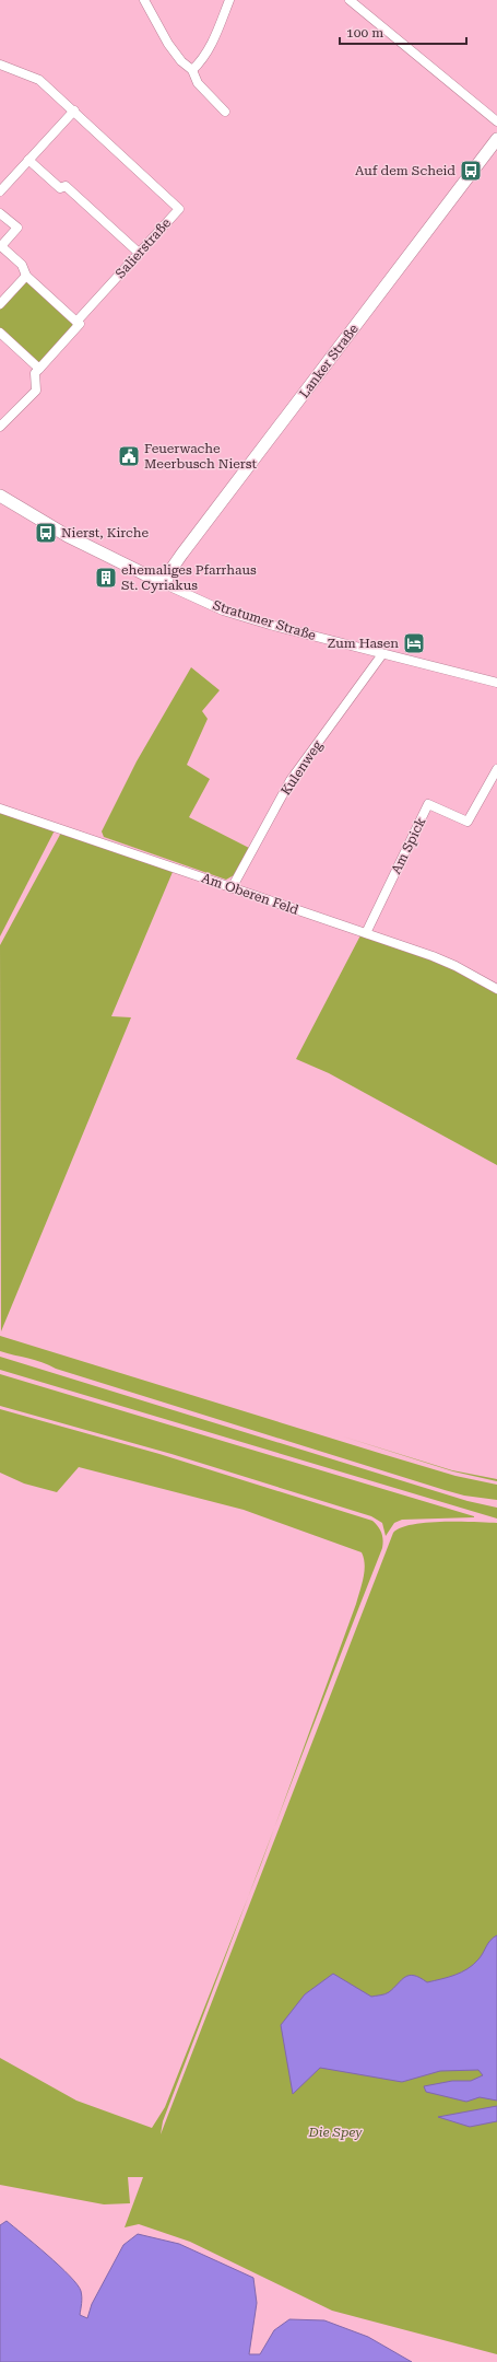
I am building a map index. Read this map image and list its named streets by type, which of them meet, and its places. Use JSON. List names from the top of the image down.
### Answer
{
  "streets": {
    "street": [
      "Salierstraße",
      "Lanker Straße",
      "Stratumer Straße",
      "Kulenweg",
      "Am Spick",
      "Am Oberen Feld"
    ]
  },
  "crossings": [
    ["Lanker Straße", "Stratumer Straße"],
    ["Stratumer Straße", "Kulenweg"],
    ["Kulenweg", "Am Oberen Feld"],
    ["Am Spick", "Am Oberen Feld"]
  ],
  "parks": ["Die Spey"],
  "places": {
    "bus stop": ["Auf dem Scheid", "Nierst, Kirche"],
    "public building": ["Feuerwache Meerbusch Nierst"],
    "building": ["ehemaliges Pfarrhaus St. Cyriakus"],
    "hotel": ["Zum Hasen"]
  },
  "scale_bar": "100 m"
}
